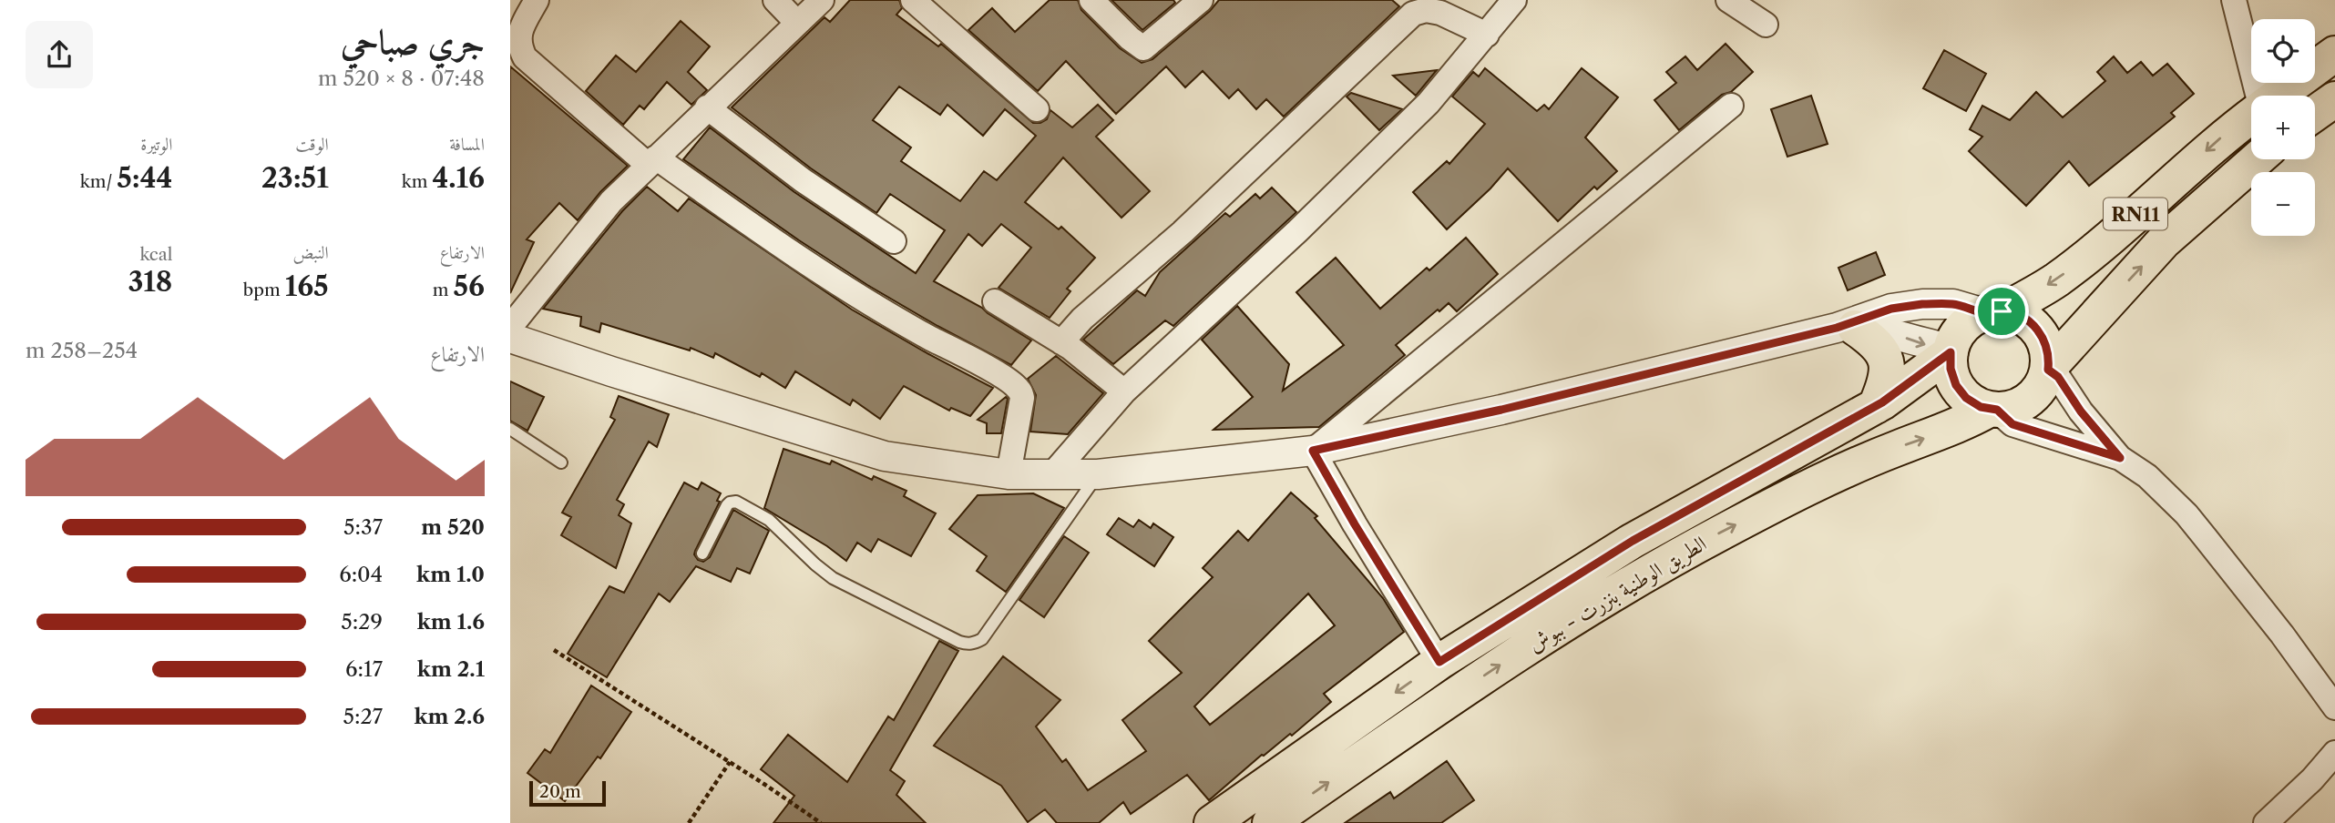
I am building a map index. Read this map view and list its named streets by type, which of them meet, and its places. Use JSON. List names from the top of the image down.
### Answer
{
  "streets": {
    "main road": ["RN11", "الطريق الوطنية بنزرت - ببوش"]
  },
  "crossings": [
    ["RN11", "الطريق الوطنية بنزرت - ببوش"]
  ],
  "scale_bar": "20 m",
  "page": {
    "heading": ["جري صباحي", "07:48 · 8 × 520 m"],
    "map_buttons": ["+", "−"],
    "stats": [
      ["المسافة", "4.16 km"],
      ["الوقت", "23:51"],
      ["الوتيرة", "5:44 /km"],
      ["الارتفاع", "56 m"],
      ["النبض", "165 bpm"],
      ["kcal", "318"]
    ],
    "chart": ["الارتفاع", "254–258 m"],
    "list": [
      {
        "name": "520 m",
        "note": "5:37"
      },
      {
        "name": "1.0 km",
        "note": "6:04"
      },
      {
        "name": "1.6 km",
        "note": "5:29"
      },
      {
        "name": "2.1 km",
        "note": "6:17"
      },
      {
        "name": "2.6 km",
        "note": "5:27"
      }
    ],
    "scale": "20 m"
  }
}
